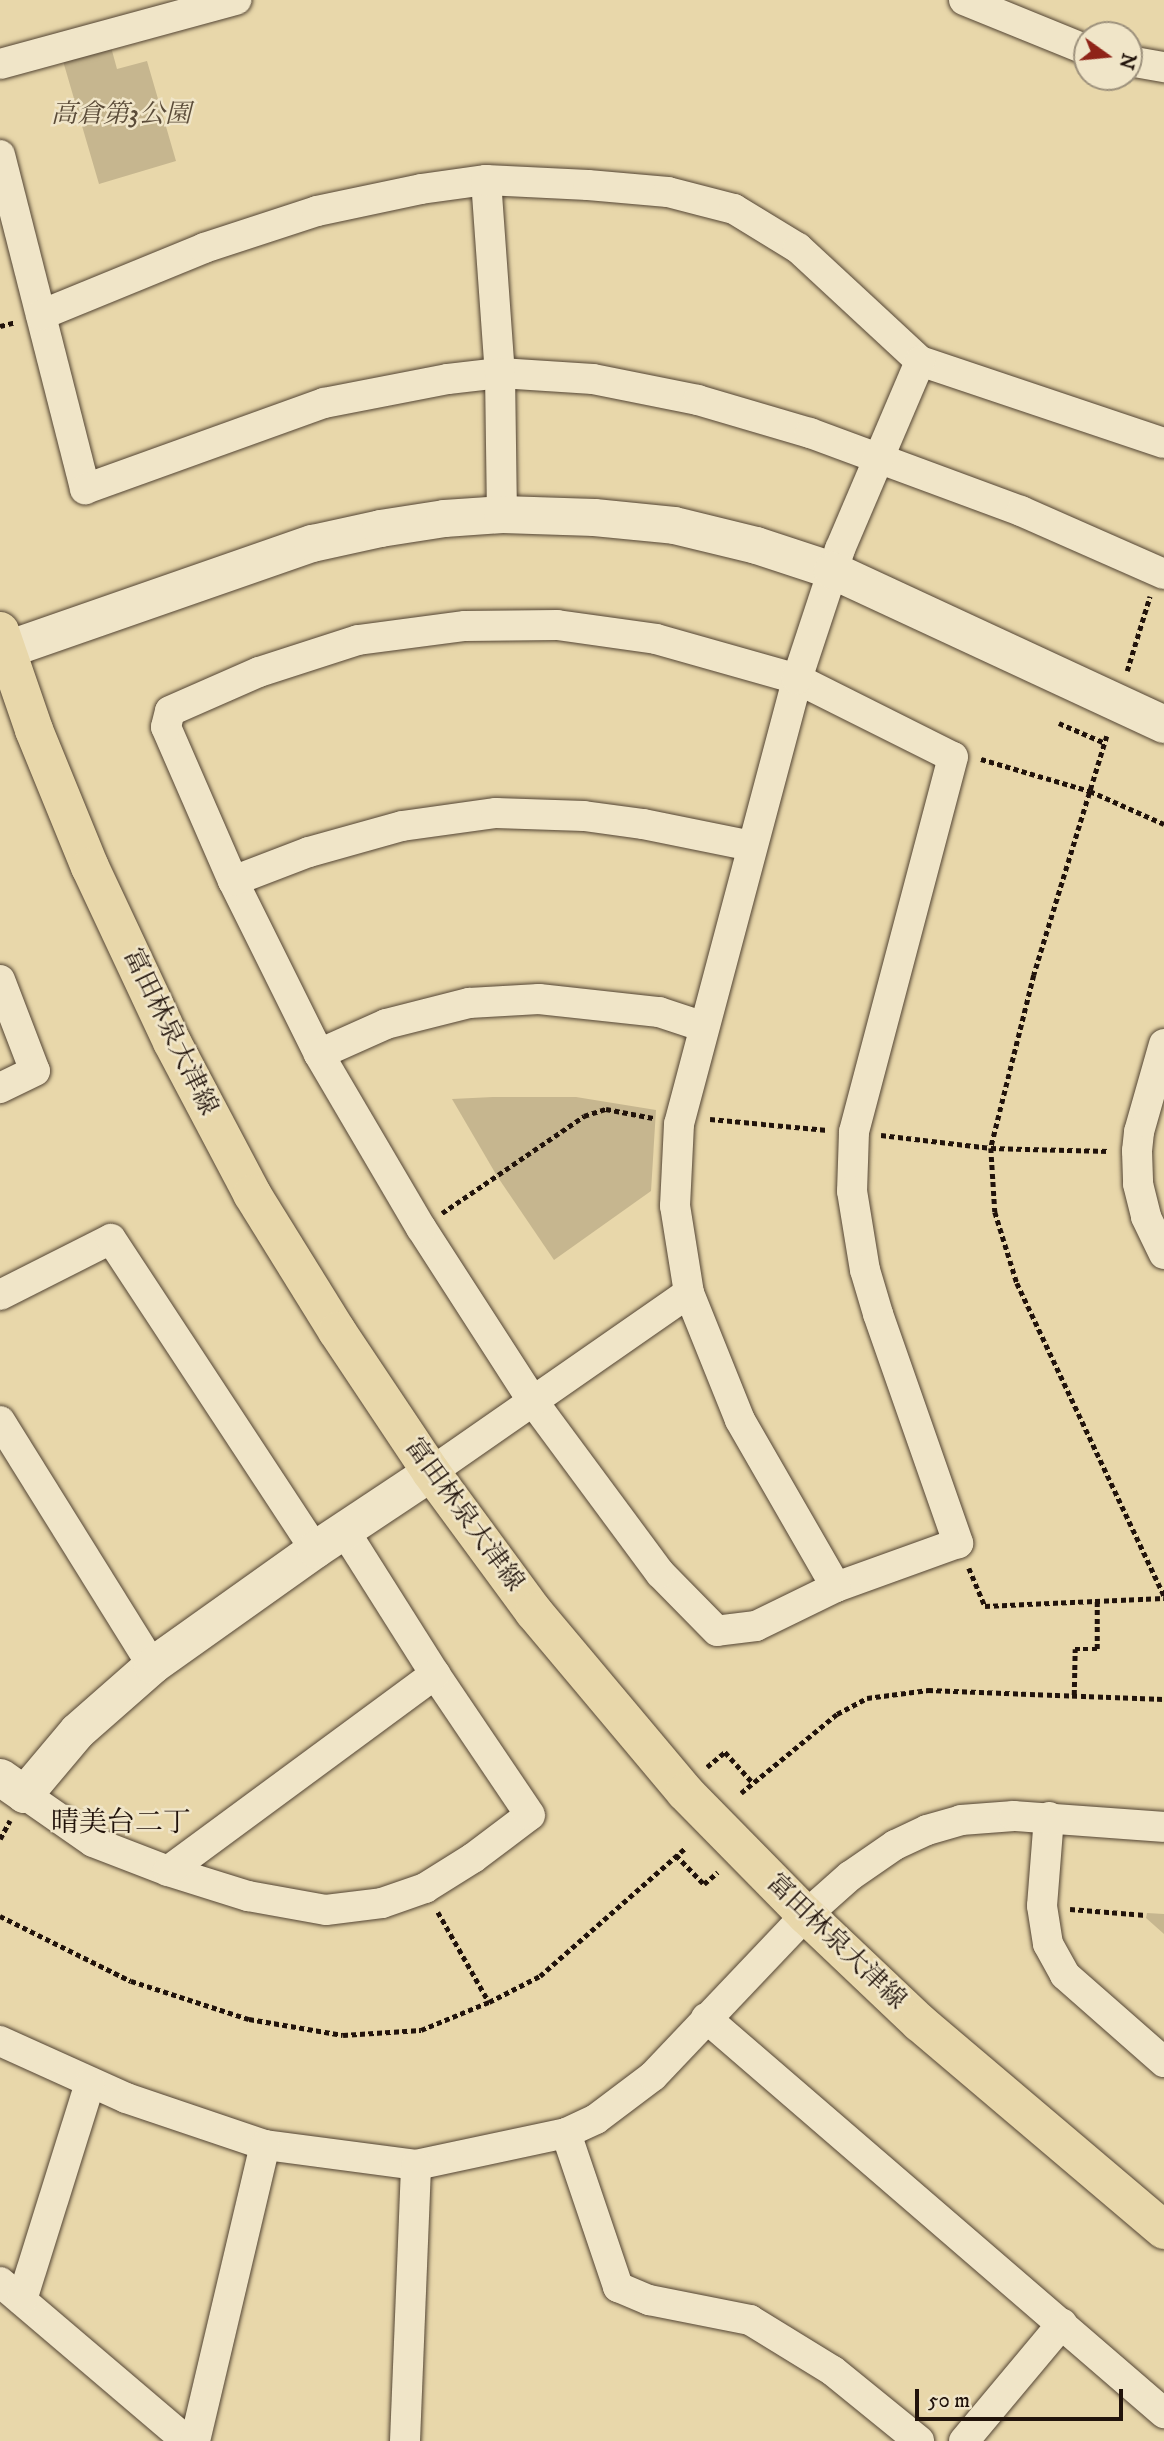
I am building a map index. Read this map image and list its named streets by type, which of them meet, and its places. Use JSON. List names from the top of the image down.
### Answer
{
  "streets": {
    "main road": ["富田林泉大津線"]
  },
  "districts": ["晴美台二丁"],
  "parks": ["高倉第3公園"],
  "scale_bar": "50 m",
  "north": "right"
}
